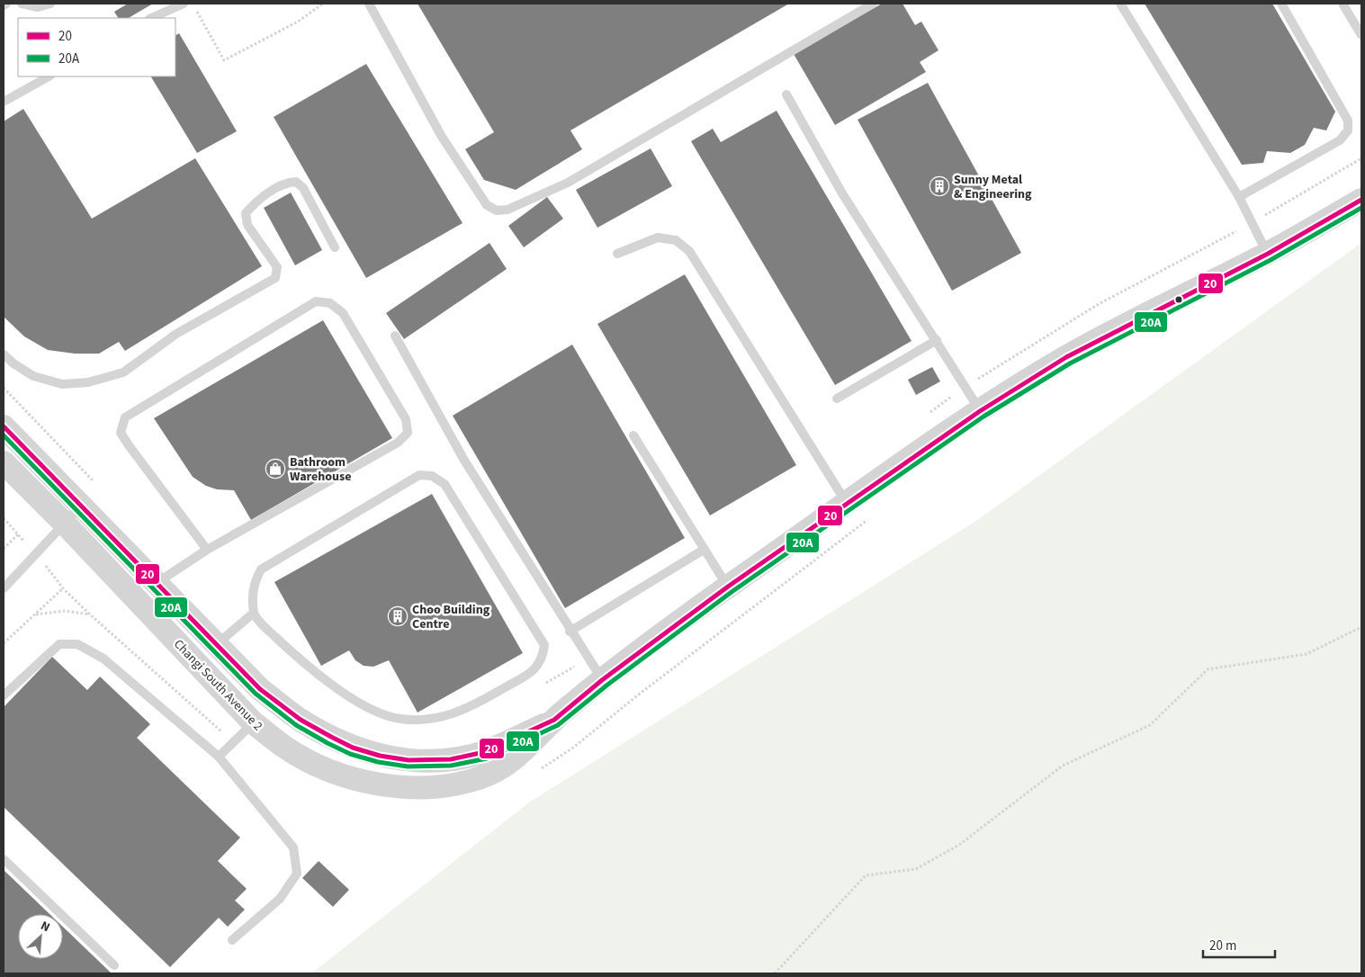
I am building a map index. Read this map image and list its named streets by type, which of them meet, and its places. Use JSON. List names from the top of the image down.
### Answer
{
  "streets": {
    "street": ["Changi South Avenue 2"]
  },
  "places": {
    "building": ["Sunny Metal & Engineering", "Choo Building Centre"],
    "shop": ["Bathroom Warehouse"]
  },
  "lines": ["transit line 20", "transit line 20A"],
  "legend": ["20", "20A"],
  "scale_bar": "20 m",
  "north": "top right"
}
